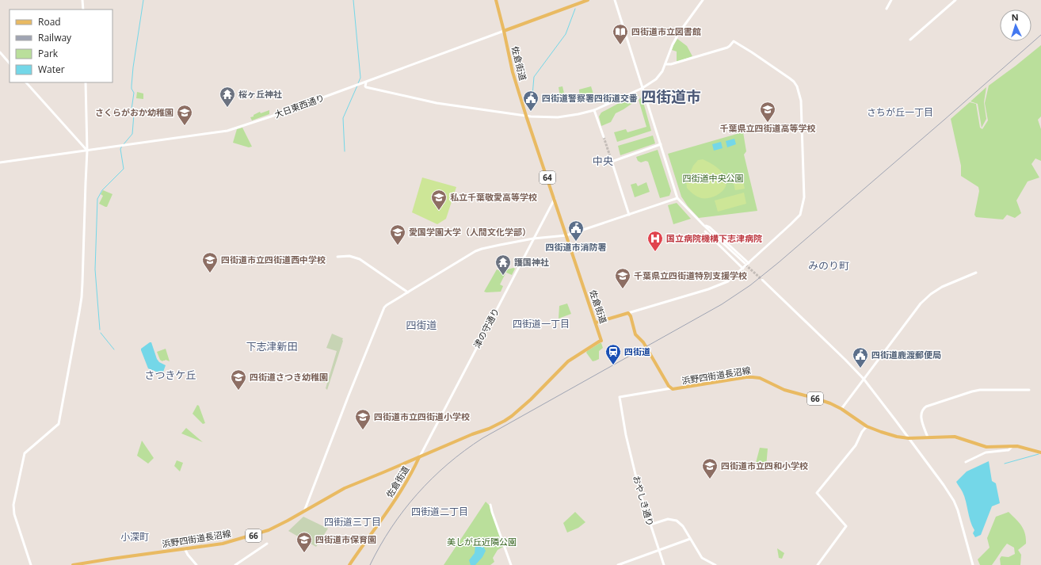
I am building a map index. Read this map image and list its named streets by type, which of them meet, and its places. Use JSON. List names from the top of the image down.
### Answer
{
  "streets": {
    "main road": [
      "佐倉街道",
      "64",
      "浜野四街道長沼線",
      "66"
    ],
    "street": ["大日東西通り", "津の守通り", "おやしき通り"]
  },
  "crossings": [
    ["佐倉街道", "大日東西通り"],
    ["佐倉街道", "津の守通り"],
    ["佐倉街道", "浜野四街道長沼線"],
    ["津の守通り", "浜野四街道長沼線"],
    ["浜野四街道長沼線", "おやしき通り"]
  ],
  "districts": [
    "四街道市",
    "さちが丘一丁目",
    "中央",
    "みのり町",
    "四街道一丁目",
    "四街道",
    "下志津新田",
    "さつきケ丘",
    "四街道二丁目",
    "四街道三丁目",
    "小深町"
  ],
  "parks": ["四街道中央公園", "美しが丘近隣公園"],
  "places": {
    "library": ["四街道市立図書館"],
    "temple": ["桜ヶ丘神社", "護国神社"],
    "public building": ["四街道警察署四街道交番", "四街道市消防署", "四街道鹿渡郵便局"],
    "school or university": [
      "千葉県立四街道高等学校",
      "さくらがおか幼稚園",
      "私立千葉敬愛高等学校",
      "愛国学園大学（人間文化学部）",
      "四街道市立四街道西中学校",
      "千葉県立四街道特別支援学校",
      "四街道さつき幼稚園",
      "四街道市立四街道小学校",
      "四街道市立四和小学校",
      "四街道市保育園"
    ],
    "hospital": ["国立病院機構下志津病院"],
    "station": ["四街道"]
  },
  "legend": [
    "Road",
    "Railway",
    "Park",
    "Water"
  ],
  "north": "top"
}
